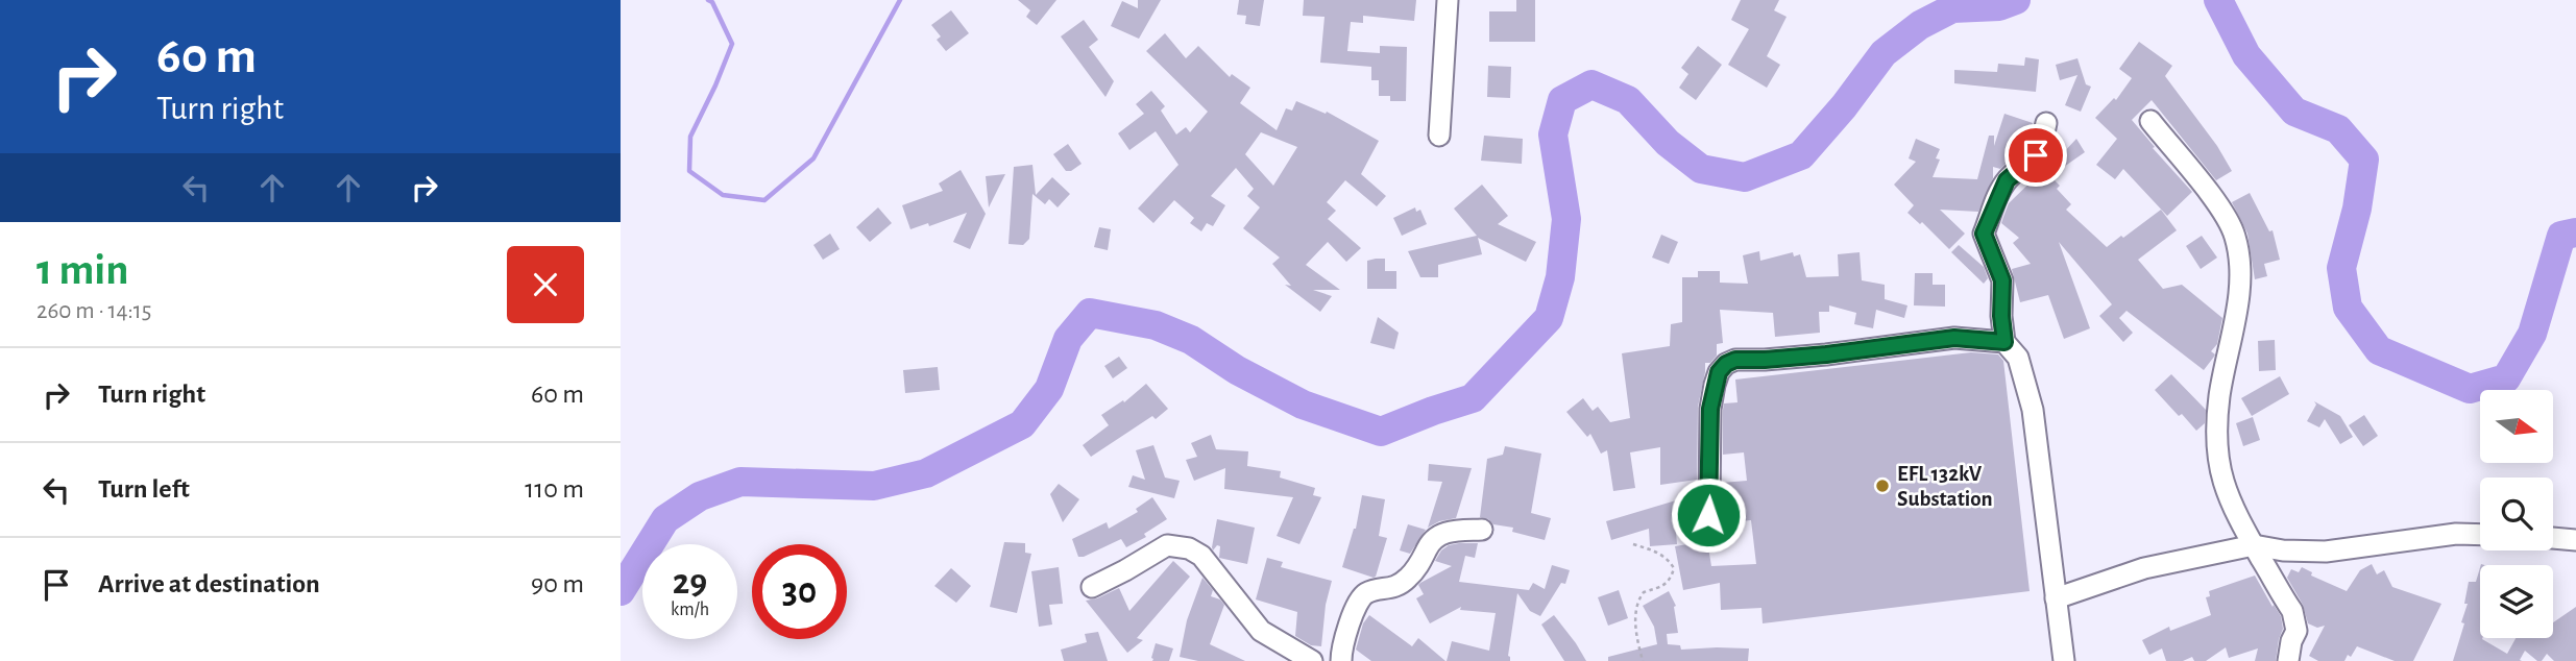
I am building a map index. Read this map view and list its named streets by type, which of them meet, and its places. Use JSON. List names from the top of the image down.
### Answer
{
  "places": ["EFL 132kV Substation"],
  "north": "right",
  "page": {
    "turn": ["60 m", "Turn right"],
    "heading": ["1 min", "260 m · 14:15"],
    "list": [
      {
        "name": "Turn right",
        "value": "60 m"
      },
      {
        "name": "Turn left",
        "value": "110 m"
      },
      {
        "name": "Arrive at destination",
        "value": "90 m"
      }
    ],
    "speed": "29 km/h",
    "limit": "30"
  }
}
